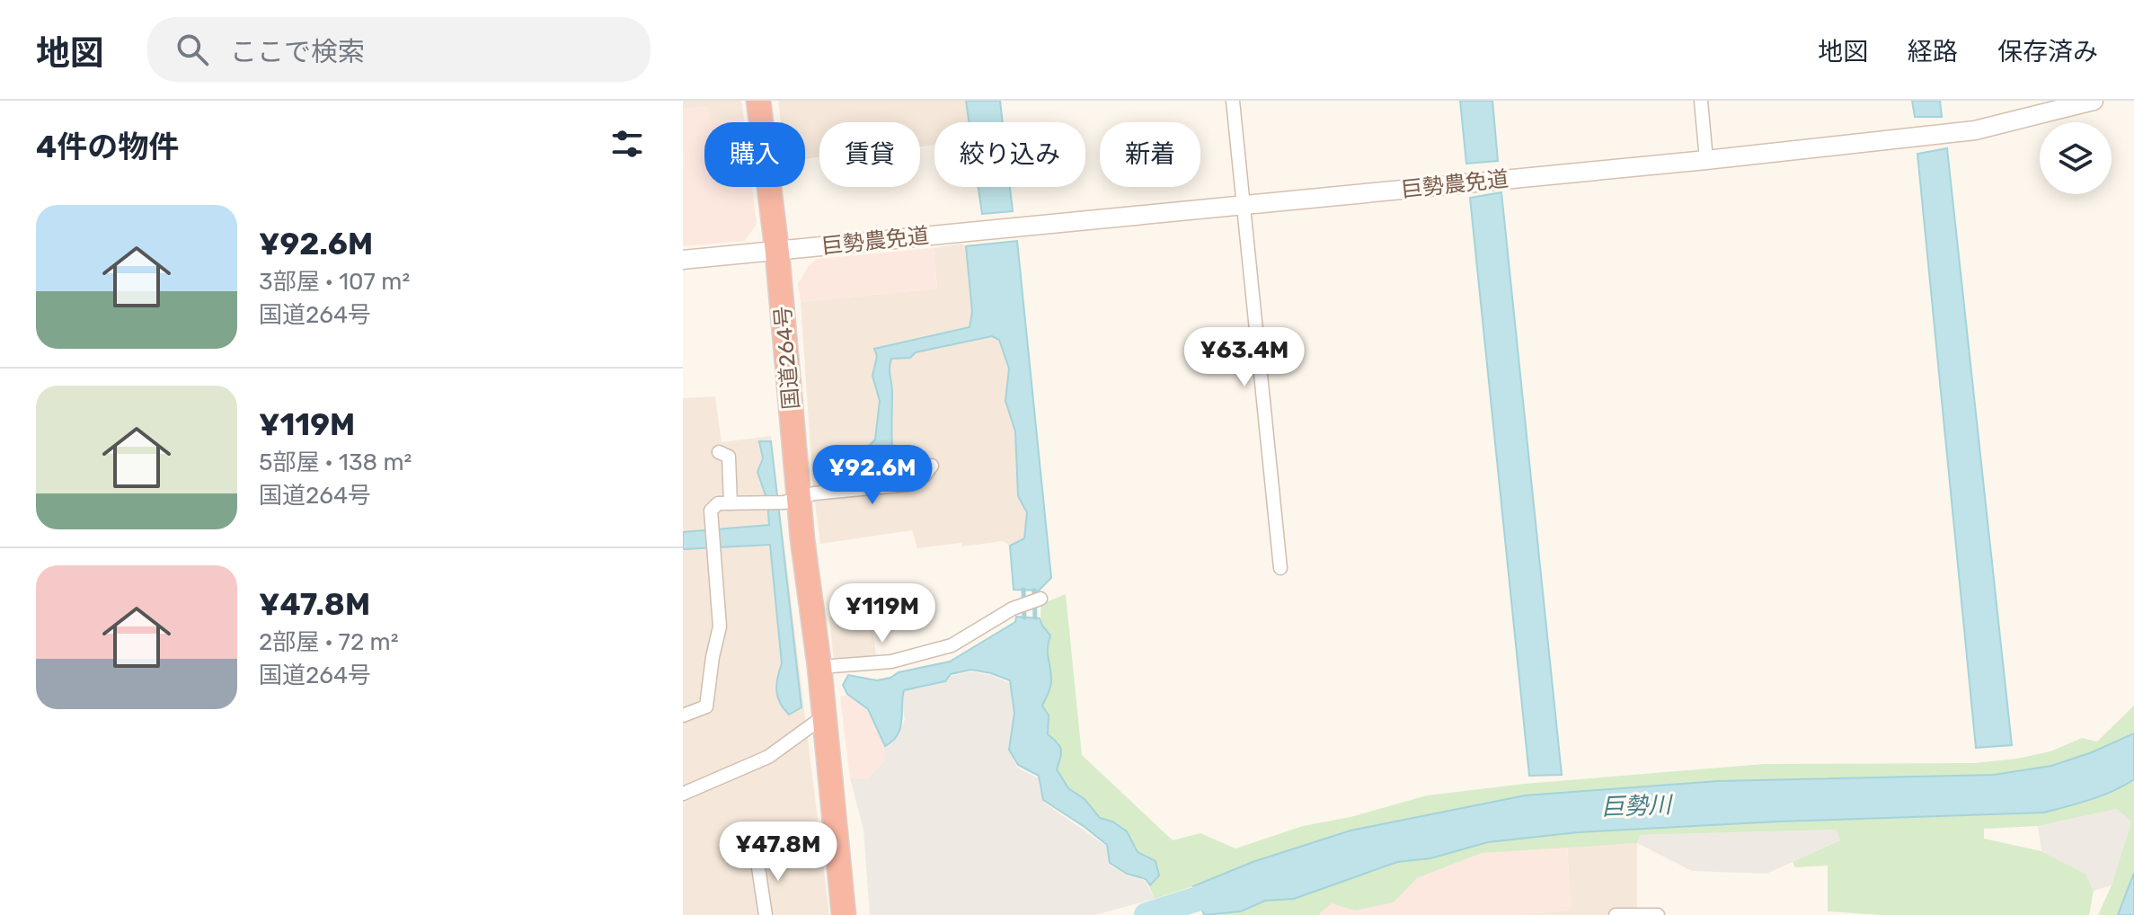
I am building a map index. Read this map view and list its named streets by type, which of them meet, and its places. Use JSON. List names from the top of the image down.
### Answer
{
  "streets": {
    "highway": ["国道264号"],
    "street": ["巨勢農免道"]
  },
  "crossings": [
    ["巨勢農免道", "国道264号"]
  ],
  "water": ["巨勢川"],
  "page": {
    "header": "地図",
    "search": "ここで検索",
    "nav": ["地図", "経路", "保存済み"],
    "heading": "4件の物件",
    "chip": [
      "購入",
      "賃貸",
      "絞り込み",
      "新着"
    ],
    "list": [
      {
        "name": "¥92.6M",
        "note": "3部屋 · 107 m² · 国道264号"
      },
      {
        "name": "¥119M",
        "note": "5部屋 · 138 m² · 国道264号"
      },
      {
        "name": "¥47.8M",
        "note": "2部屋 · 72 m² · 国道264号"
      }
    ],
    "price": [
      "¥63.4M",
      "¥92.6M",
      "¥119M",
      "¥47.8M"
    ]
  }
}
